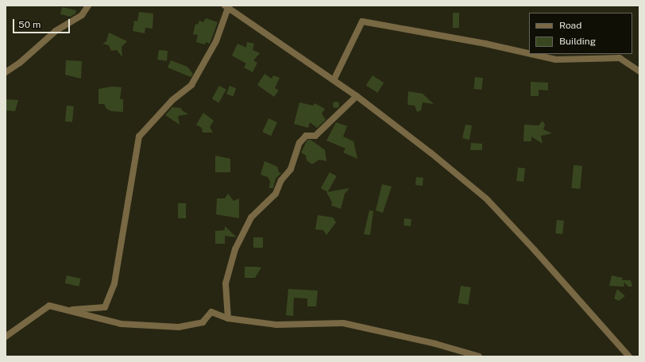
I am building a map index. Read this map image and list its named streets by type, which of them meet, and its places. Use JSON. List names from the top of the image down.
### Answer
{
  "legend": ["Road", "Building"],
  "scale_bar": "50 m"
}
